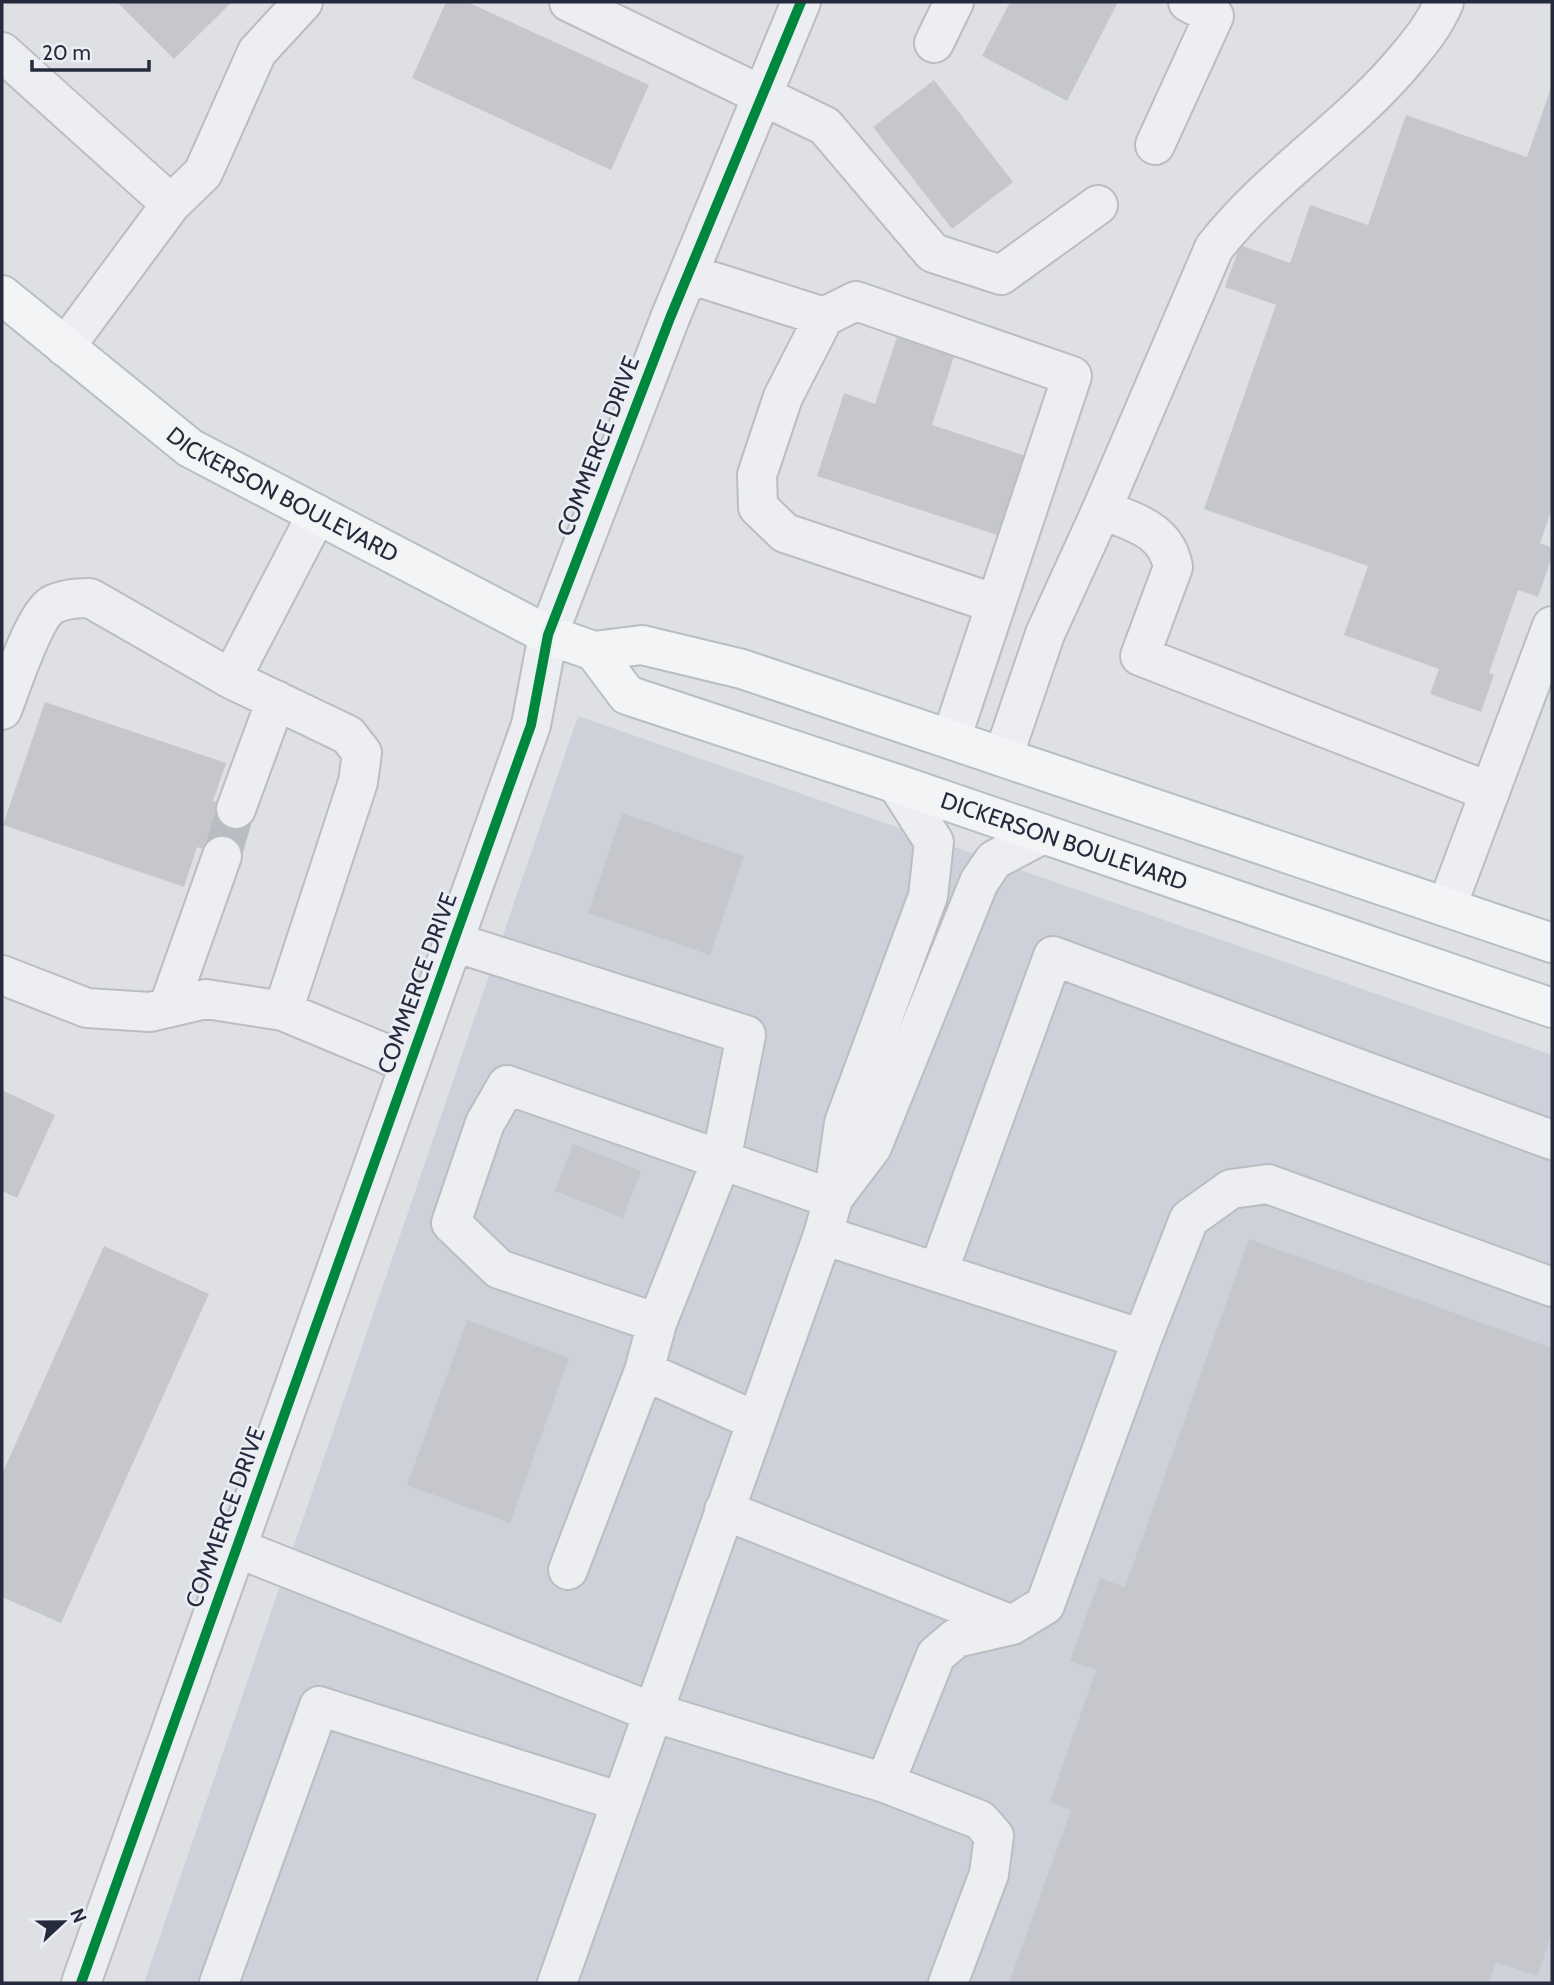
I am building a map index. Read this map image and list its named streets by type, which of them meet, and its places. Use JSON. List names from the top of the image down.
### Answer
{
  "streets": {
    "main road": ["DICKERSON BOULEVARD"],
    "street": ["COMMERCE DRIVE"]
  },
  "crossings": [
    ["COMMERCE DRIVE", "DICKERSON BOULEVARD"]
  ],
  "scale_bar": "20 m",
  "north": "right"
}
